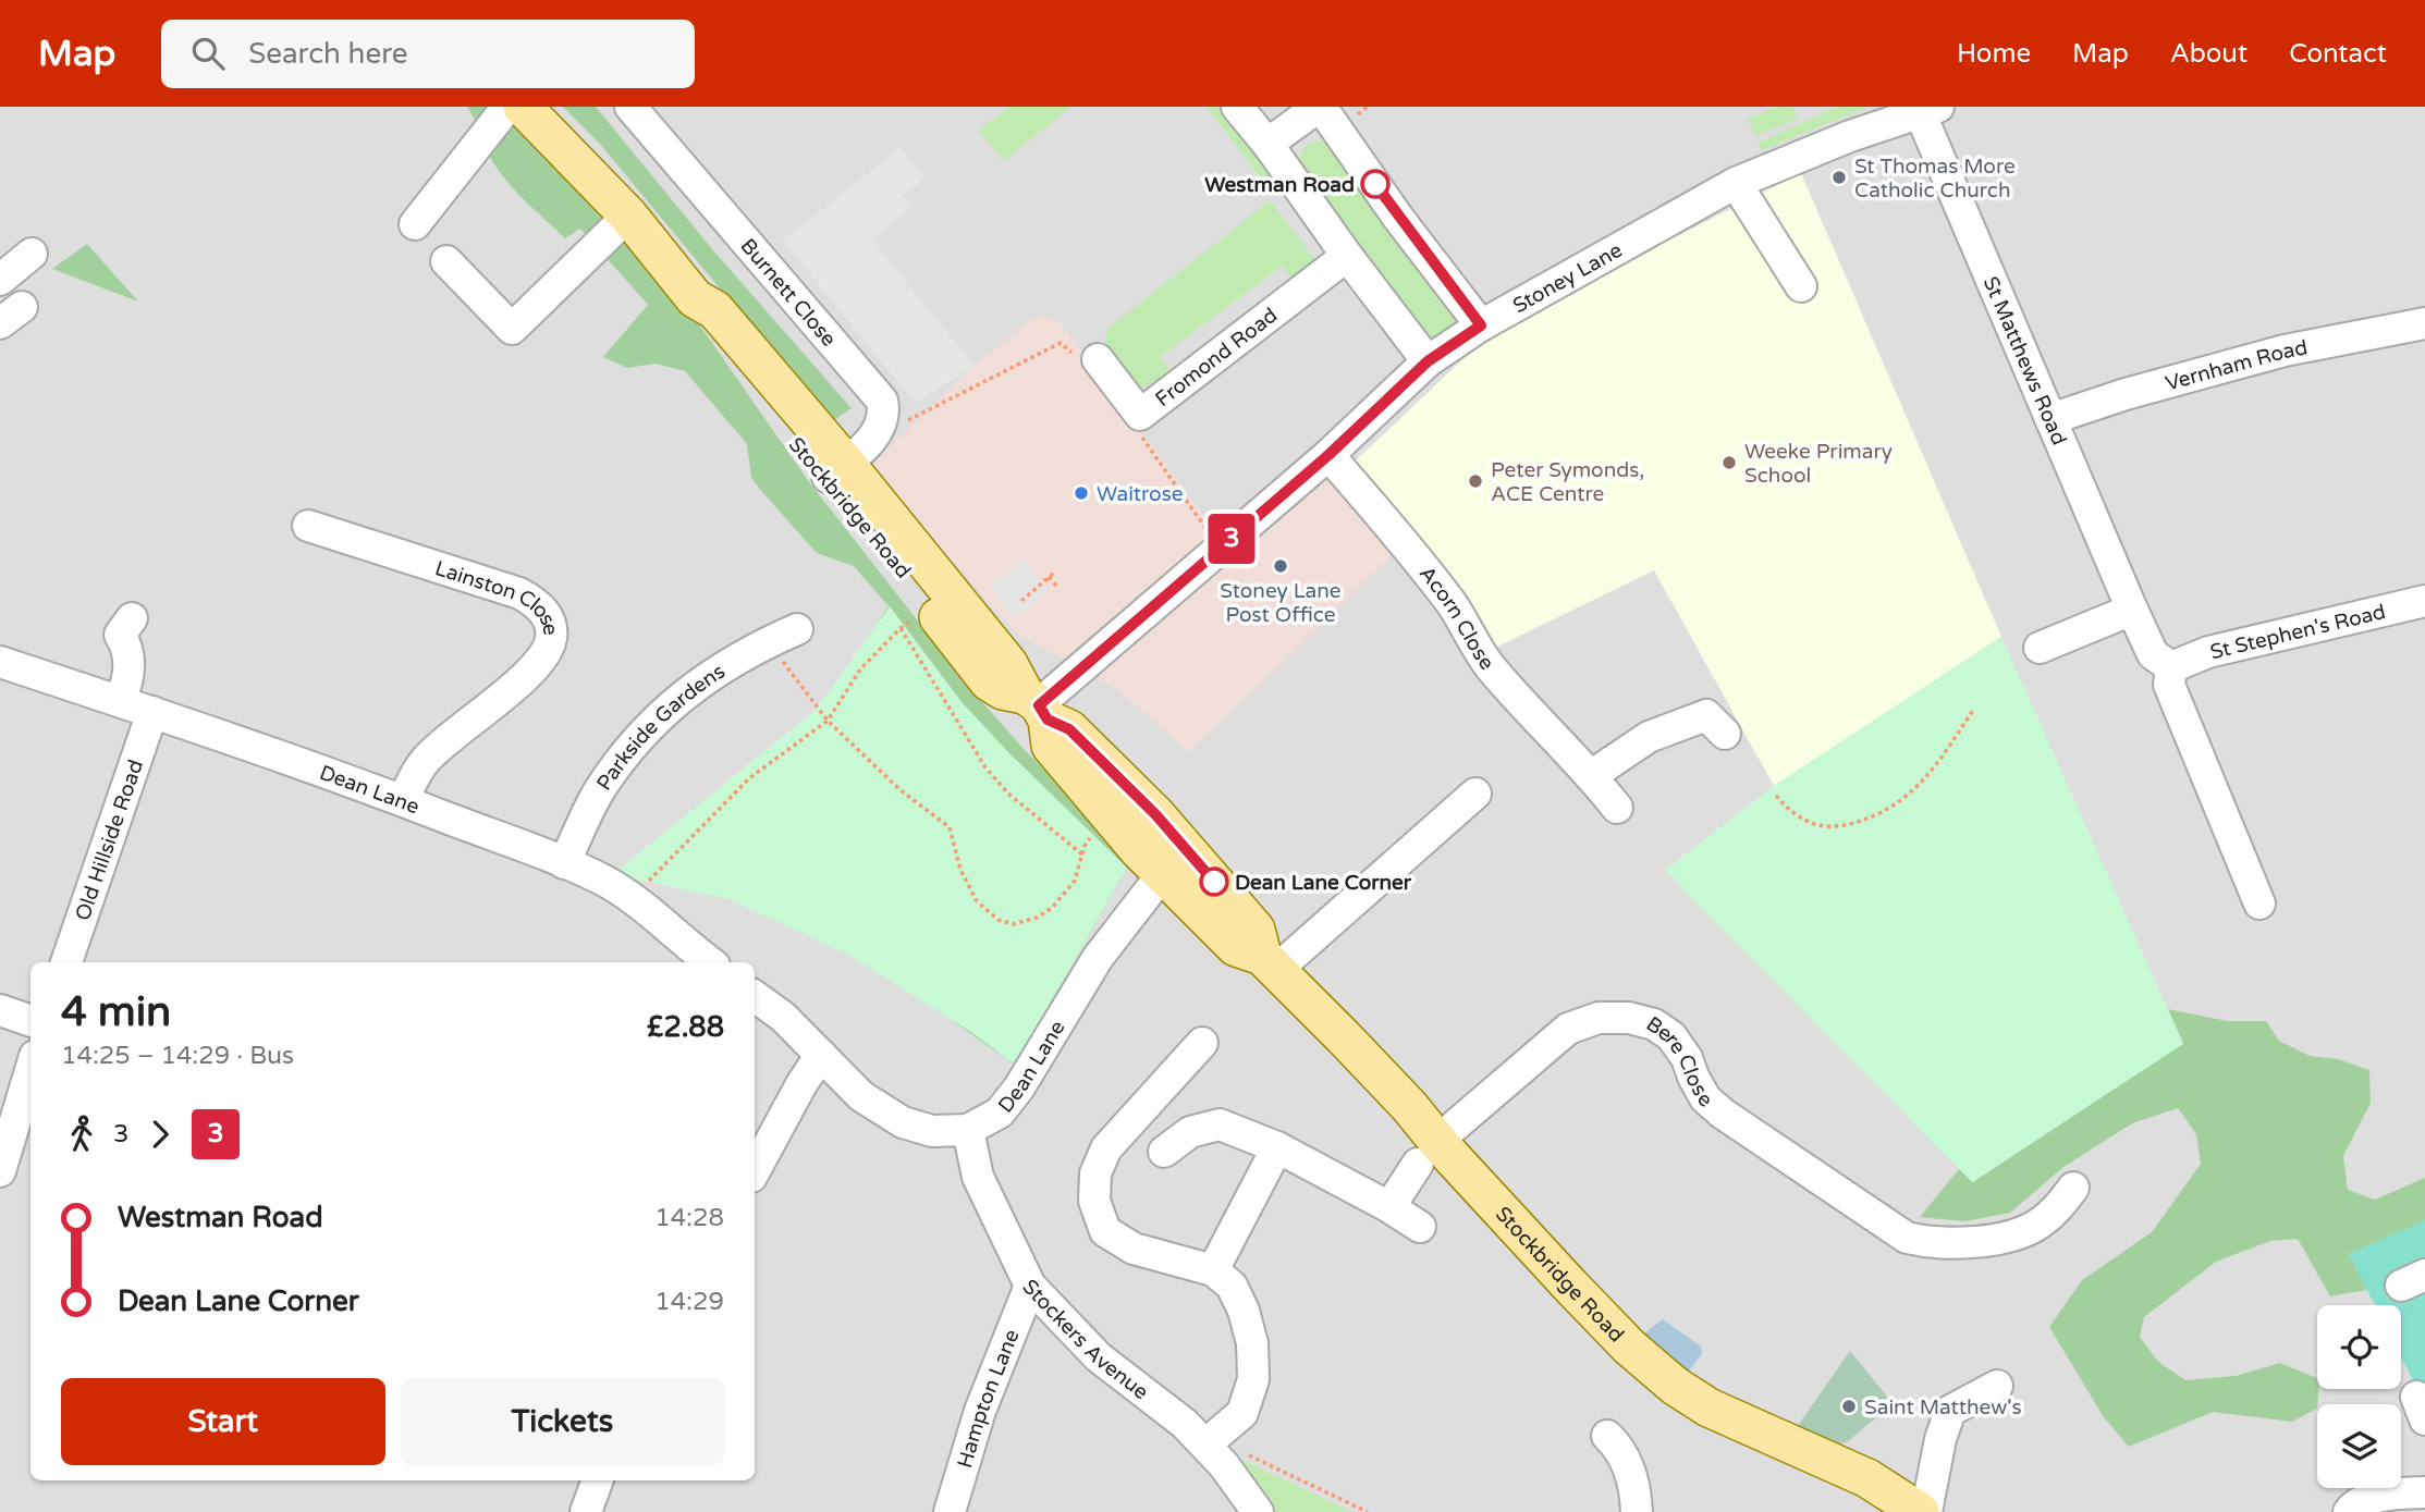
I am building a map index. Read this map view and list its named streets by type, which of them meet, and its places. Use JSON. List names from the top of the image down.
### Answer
{
  "streets": {
    "main road": ["Stockbridge Road"],
    "street": [
      "Stoney Lane",
      "Burnett Close",
      "Fromond Road",
      "St Matthews Road",
      "Vernham Road",
      "Lainston Close",
      "Acorn Close",
      "St Stephen's Road",
      "Parkside Gardens",
      "Dean Lane",
      "Old Hillside Road",
      "Bere Close",
      "Stockers Avenue",
      "Hampton Lane"
    ]
  },
  "crossings": [
    ["Stoney Lane", "St Matthews Road"],
    ["Stoney Lane", "Stockbridge Road"],
    ["Stoney Lane", "Acorn Close"],
    ["Burnett Close", "Stockbridge Road"],
    ["St Matthews Road", "Vernham Road"],
    ["St Matthews Road", "St Stephen's Road"],
    ["Stockbridge Road", "Dean Lane"],
    ["Stockbridge Road", "Bere Close"],
    ["Lainston Close", "Dean Lane"],
    ["Parkside Gardens", "Dean Lane"],
    ["Dean Lane", "Old Hillside Road"],
    ["Dean Lane", "Stockers Avenue"],
    ["Stockers Avenue", "Hampton Lane"]
  ],
  "places": [
    "St Thomas More Catholic Church",
    "Westman Road",
    "Weeke Primary School",
    "Peter Symonds, ACE Centre",
    "Waitrose",
    "Stoney Lane Post Office",
    "Dean Lane Corner",
    "Saint Matthew's"
  ],
  "lines": ["bus line 3"],
  "page": {
    "header": "Map",
    "search": "Search here",
    "nav": [
      "Home",
      "Map",
      "About",
      "Contact"
    ],
    "on_map": "3",
    "heading": ["4 min", "14:25 – 14:29 · Bus", "£2.88"],
    "legs": ["3", "3"],
    "list": [
      {
        "name": "Westman Road",
        "value": "14:28"
      },
      {
        "name": "Dean Lane Corner",
        "value": "14:29"
      }
    ],
    "buttons": ["Start", "Tickets"]
  }
}
